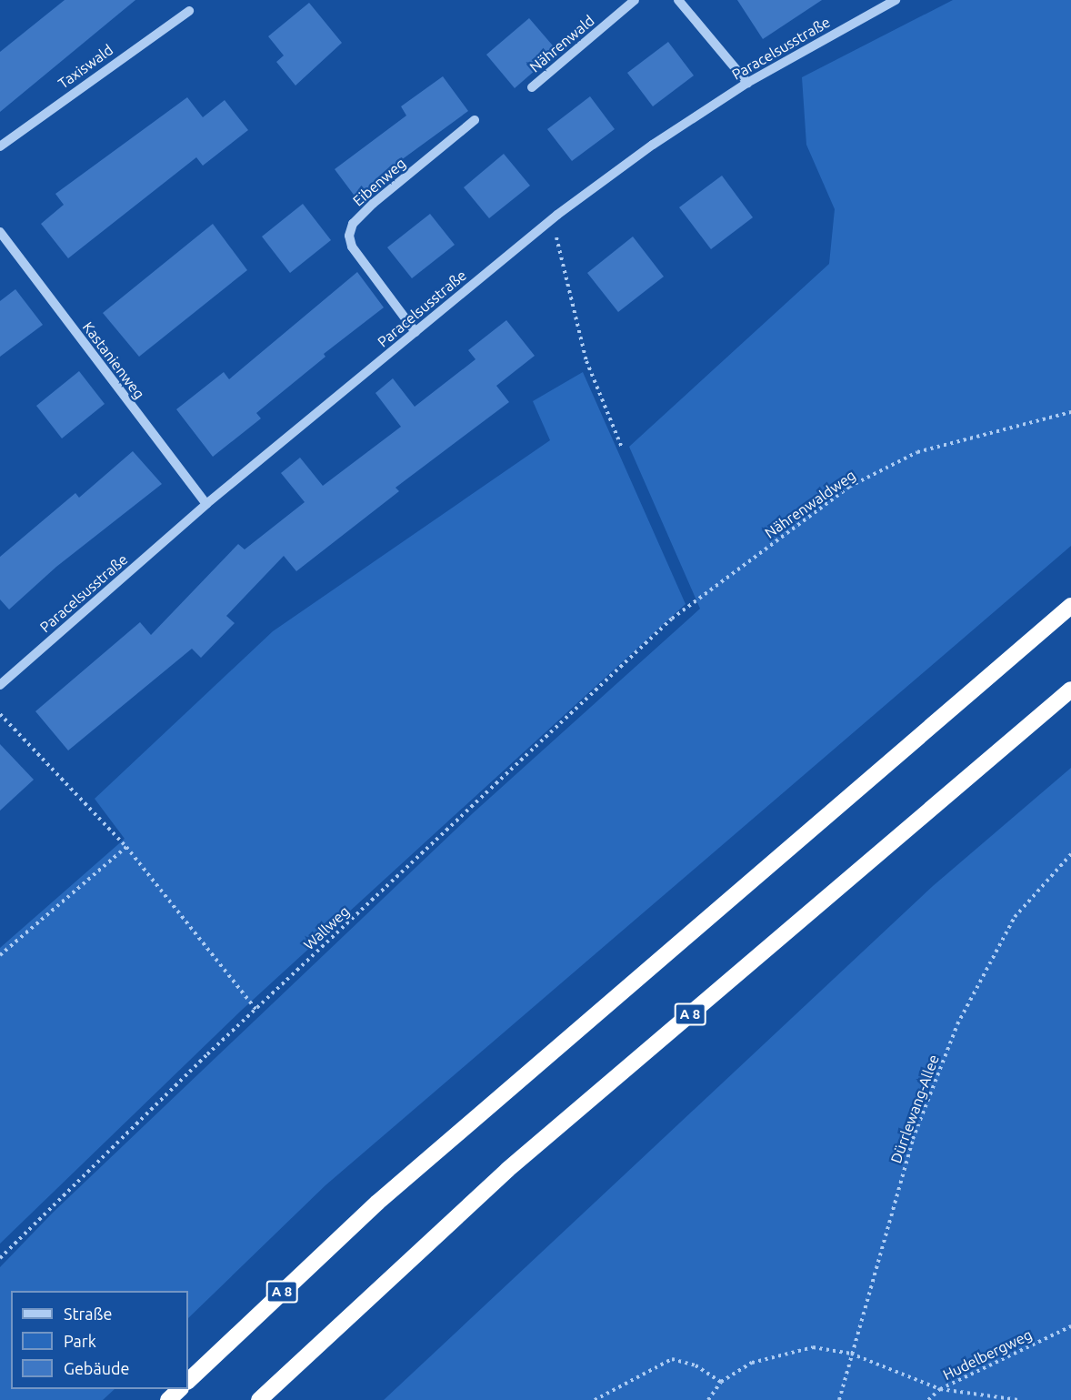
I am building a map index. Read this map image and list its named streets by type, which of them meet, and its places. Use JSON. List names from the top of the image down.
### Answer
{
  "streets": {
    "highway": ["A 8"],
    "street": [
      "Nährenwald",
      "Paracelsusstraße",
      "Taxiswald",
      "Eibenweg",
      "Kastanienweg"
    ],
    "path": [
      "Nährenwaldweg",
      "Wallweg",
      "Dürrlewang-Allee",
      "Hudelbergweg"
    ]
  },
  "crossings": [
    ["Paracelsusstraße", "Eibenweg"],
    ["Paracelsusstraße", "Kastanienweg"],
    ["Nährenwaldweg", "Wallweg"],
    ["Dürrlewang-Allee", "Hudelbergweg"]
  ],
  "legend": ["Straße", "Park", "Gebäude"]
}
